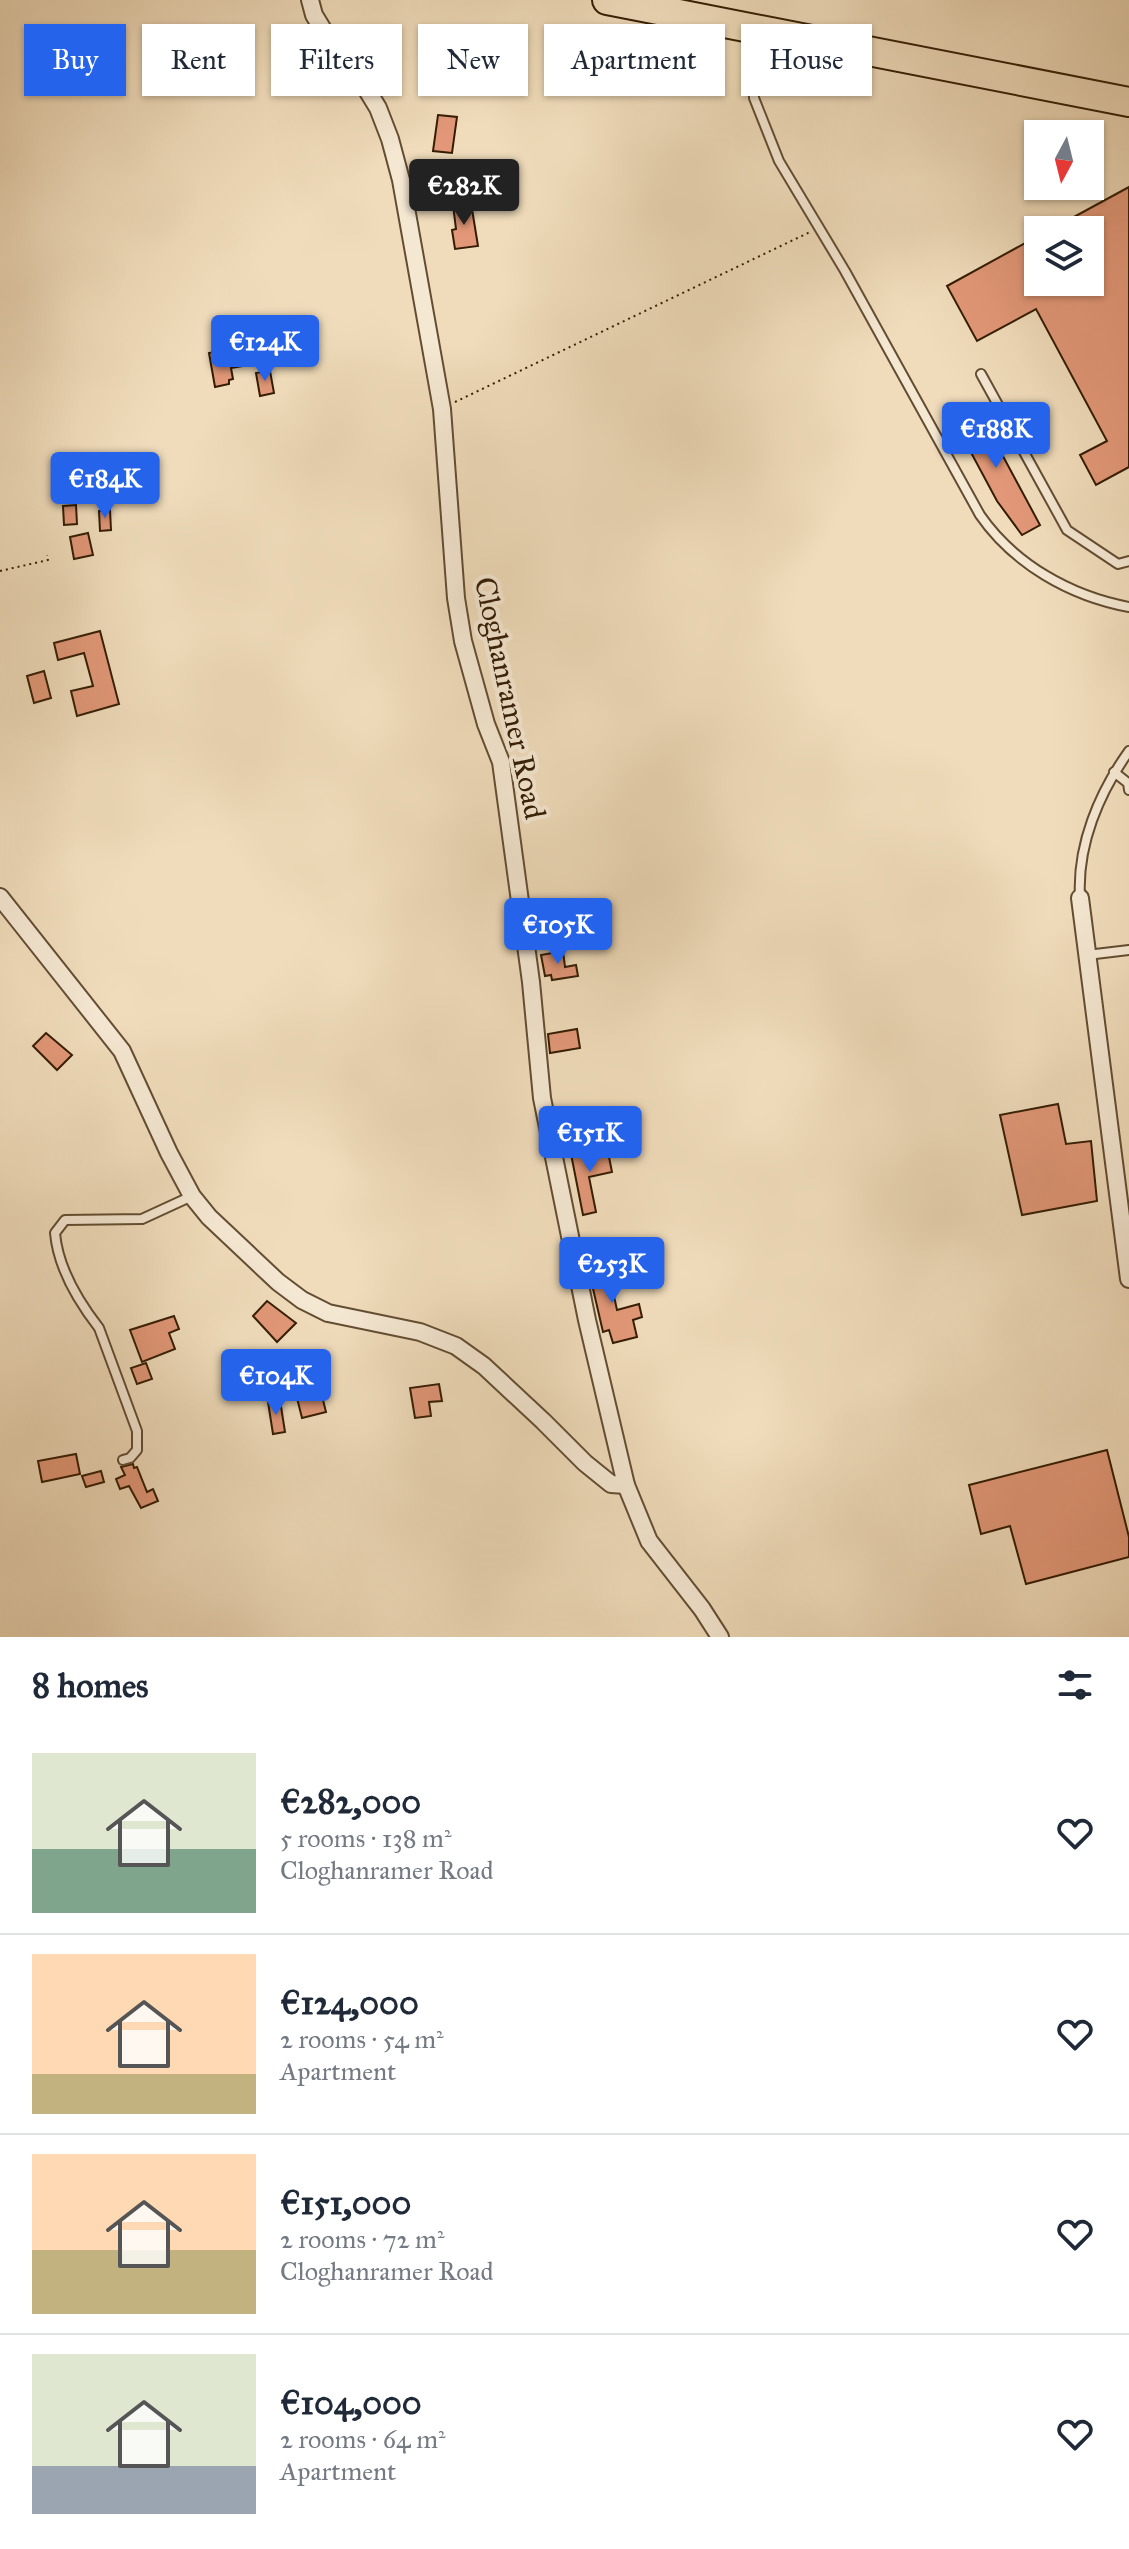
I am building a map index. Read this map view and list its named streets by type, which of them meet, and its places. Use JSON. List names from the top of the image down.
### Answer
{
  "streets": {
    "street": ["Cloghanramer Road"]
  },
  "north": "bottom",
  "page": {
    "chip": [
      "Buy",
      "Rent",
      "Filters",
      "New",
      "Apartment",
      "House"
    ],
    "price": [
      "€282K",
      "€124K",
      "€188K",
      "€184K",
      "€105K",
      "€151K",
      "€253K",
      "€104K"
    ],
    "heading": "8 homes",
    "list": [
      {
        "name": "€282,000",
        "note": "5 rooms · 138 m² · Cloghanramer Road"
      },
      {
        "name": "€124,000",
        "note": "2 rooms · 54 m² · Apartment"
      },
      {
        "name": "€151,000",
        "note": "2 rooms · 72 m² · Cloghanramer Road"
      },
      {
        "name": "€104,000",
        "note": "2 rooms · 64 m² · Apartment"
      }
    ]
  }
}
